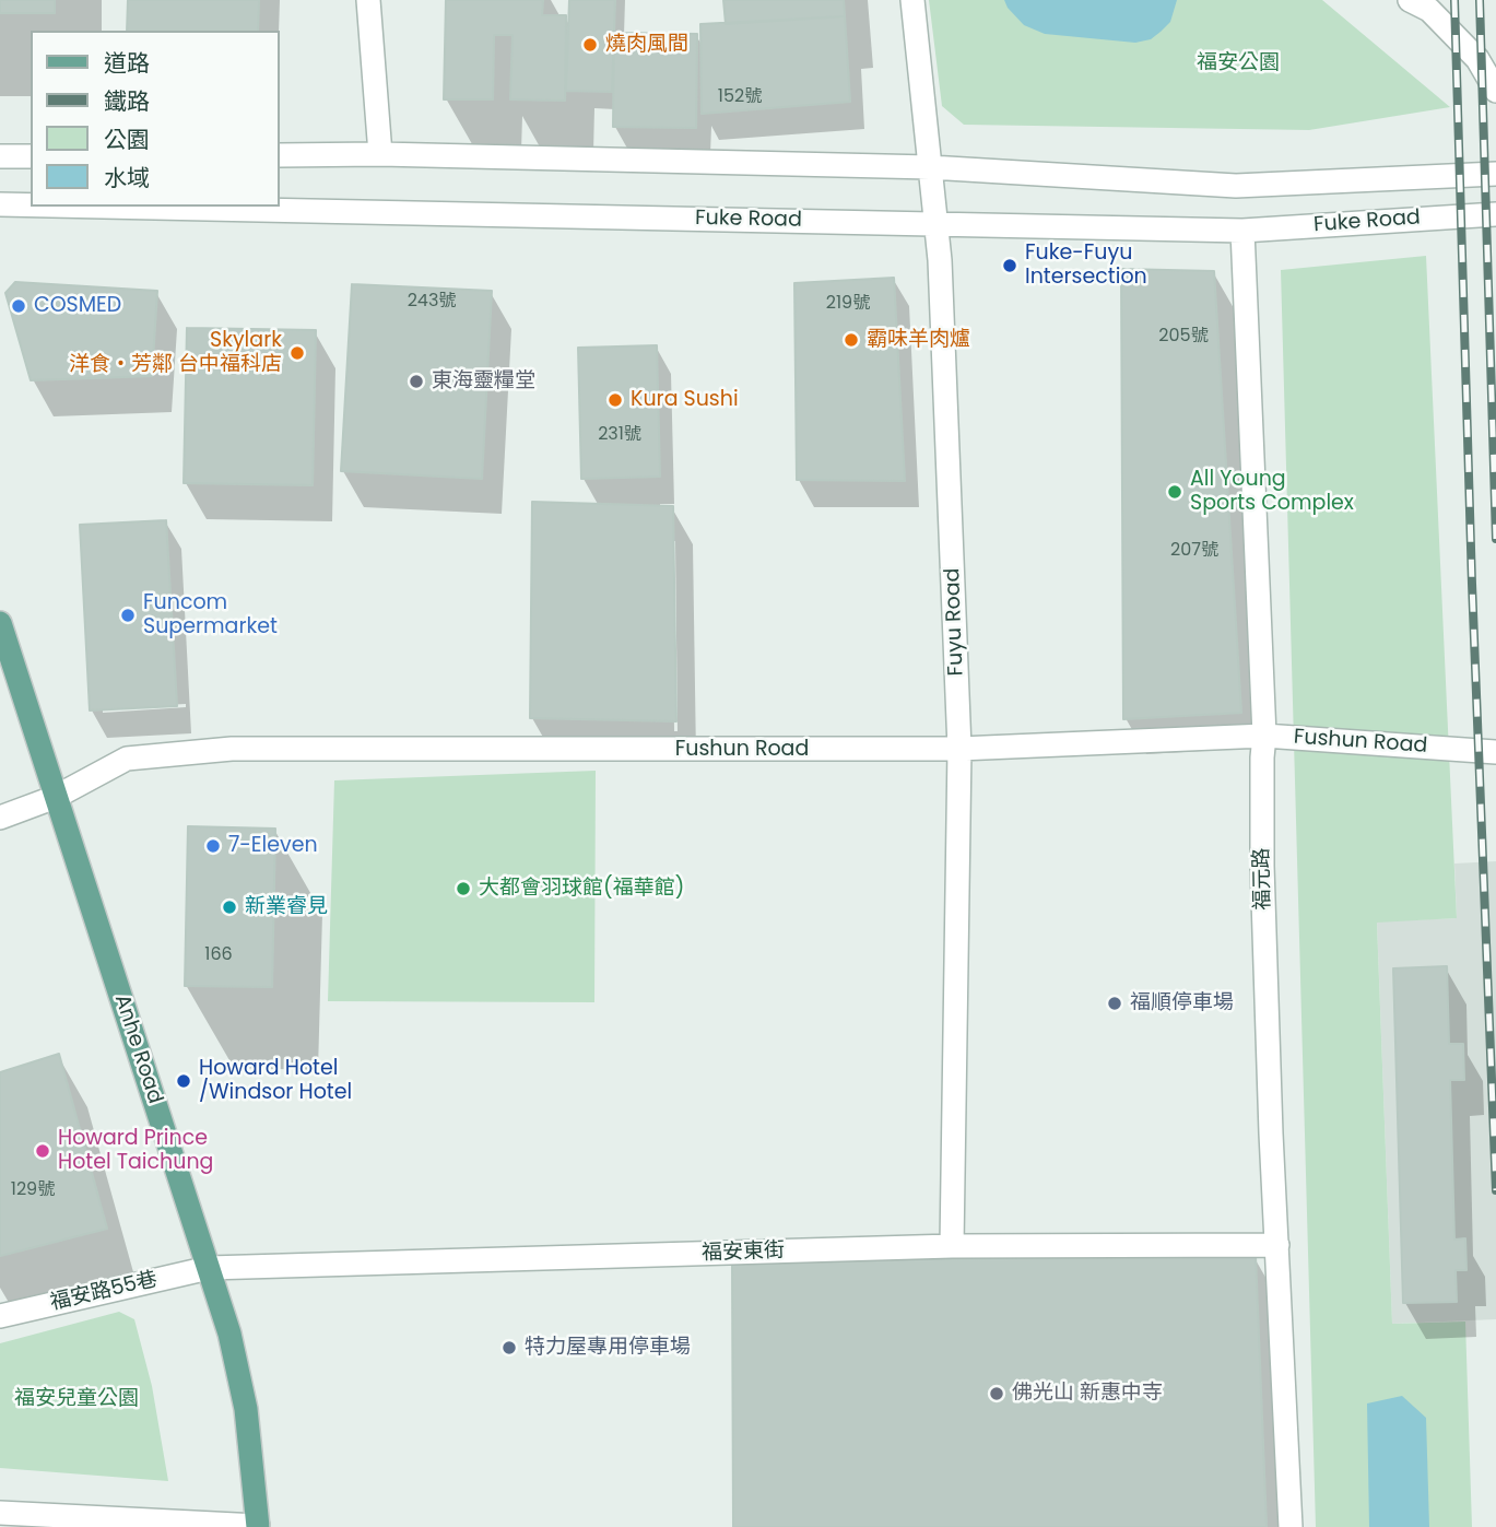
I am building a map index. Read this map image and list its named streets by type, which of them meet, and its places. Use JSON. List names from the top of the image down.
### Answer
{
  "streets": {
    "main road": ["Anhe Road"],
    "street": [
      "Fuke Road",
      "Fuyu Road",
      "Fushun Road",
      "福元路",
      "福安東街",
      "福安路55巷"
    ]
  },
  "crossings": [
    ["Fuke Road", "Fuyu Road"],
    ["Fuke Road", "福元路"],
    ["Fuyu Road", "Fushun Road"],
    ["Fuyu Road", "福安東街"],
    ["Fushun Road", "福元路"],
    ["Fushun Road", "Anhe Road"],
    ["福元路", "福安東街"],
    ["Anhe Road", "福安東街"],
    ["Anhe Road", "福安路55巷"],
    ["福安東街", "福安路55巷"]
  ],
  "parks": ["福安公園", "福安兒童公園"],
  "places": [
    "燒肉風間",
    "Fuke-Fuyu Intersection",
    "COSMED",
    "霸味羊肉爐",
    "Skylark 洋食‧芳鄰 台中福科店",
    "東海靈糧堂",
    "Kura Sushi",
    "All Young Sports Complex",
    "Funcom Supermarket",
    "7-Eleven",
    "大都會羽球館(福華館)",
    "新業睿見",
    "福順停車場",
    "Howard Hotel /Windsor Hotel",
    "Howard Prince Hotel Taichung",
    "特力屋專用停車場",
    "佛光山 新惠中寺"
  ],
  "house_numbers": [
    "152號",
    "243號",
    "219號",
    "205號",
    "231號",
    "207號",
    "166",
    "129號"
  ],
  "legend": [
    "道路",
    "鐵路",
    "公園",
    "水域"
  ]
}
